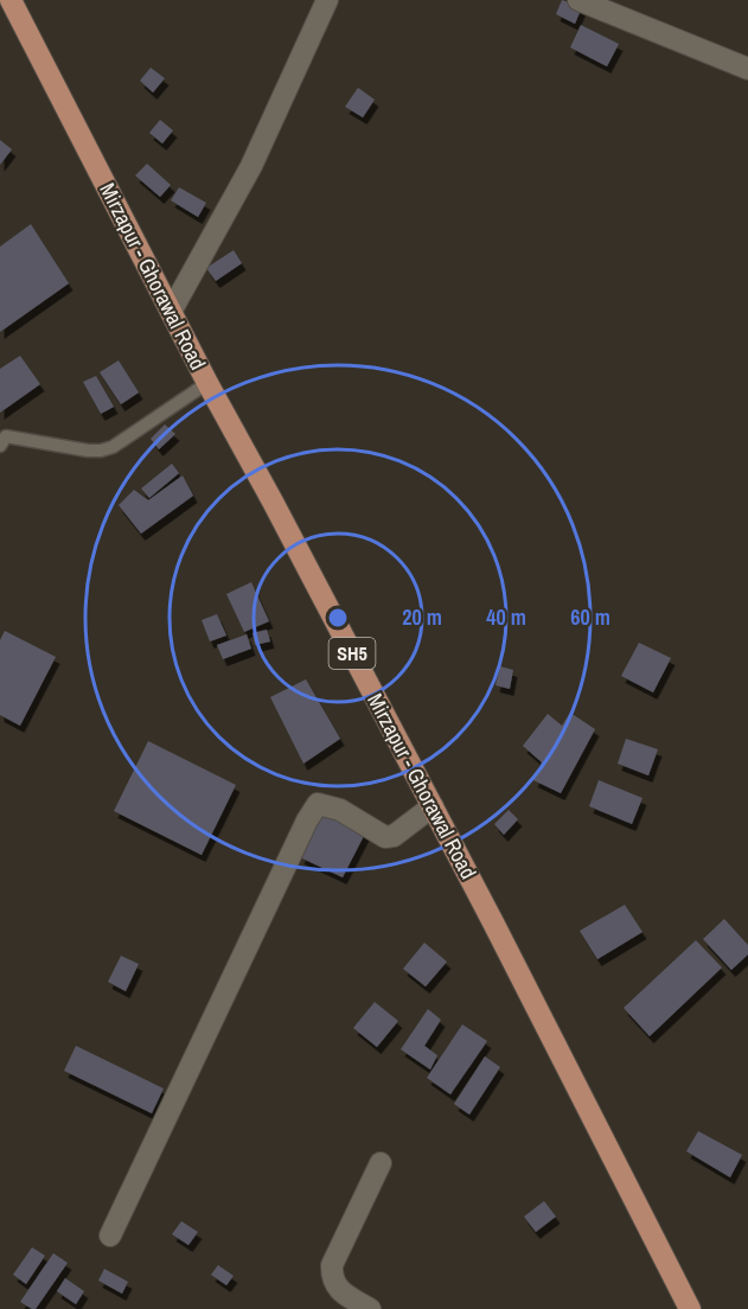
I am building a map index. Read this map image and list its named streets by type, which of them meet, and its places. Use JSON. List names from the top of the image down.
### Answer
{
  "streets": {
    "main road": ["Mirzapur - Ghorawal Road", "SH5"]
  },
  "rings": ["20 m", "40 m", "60 m"]
}
